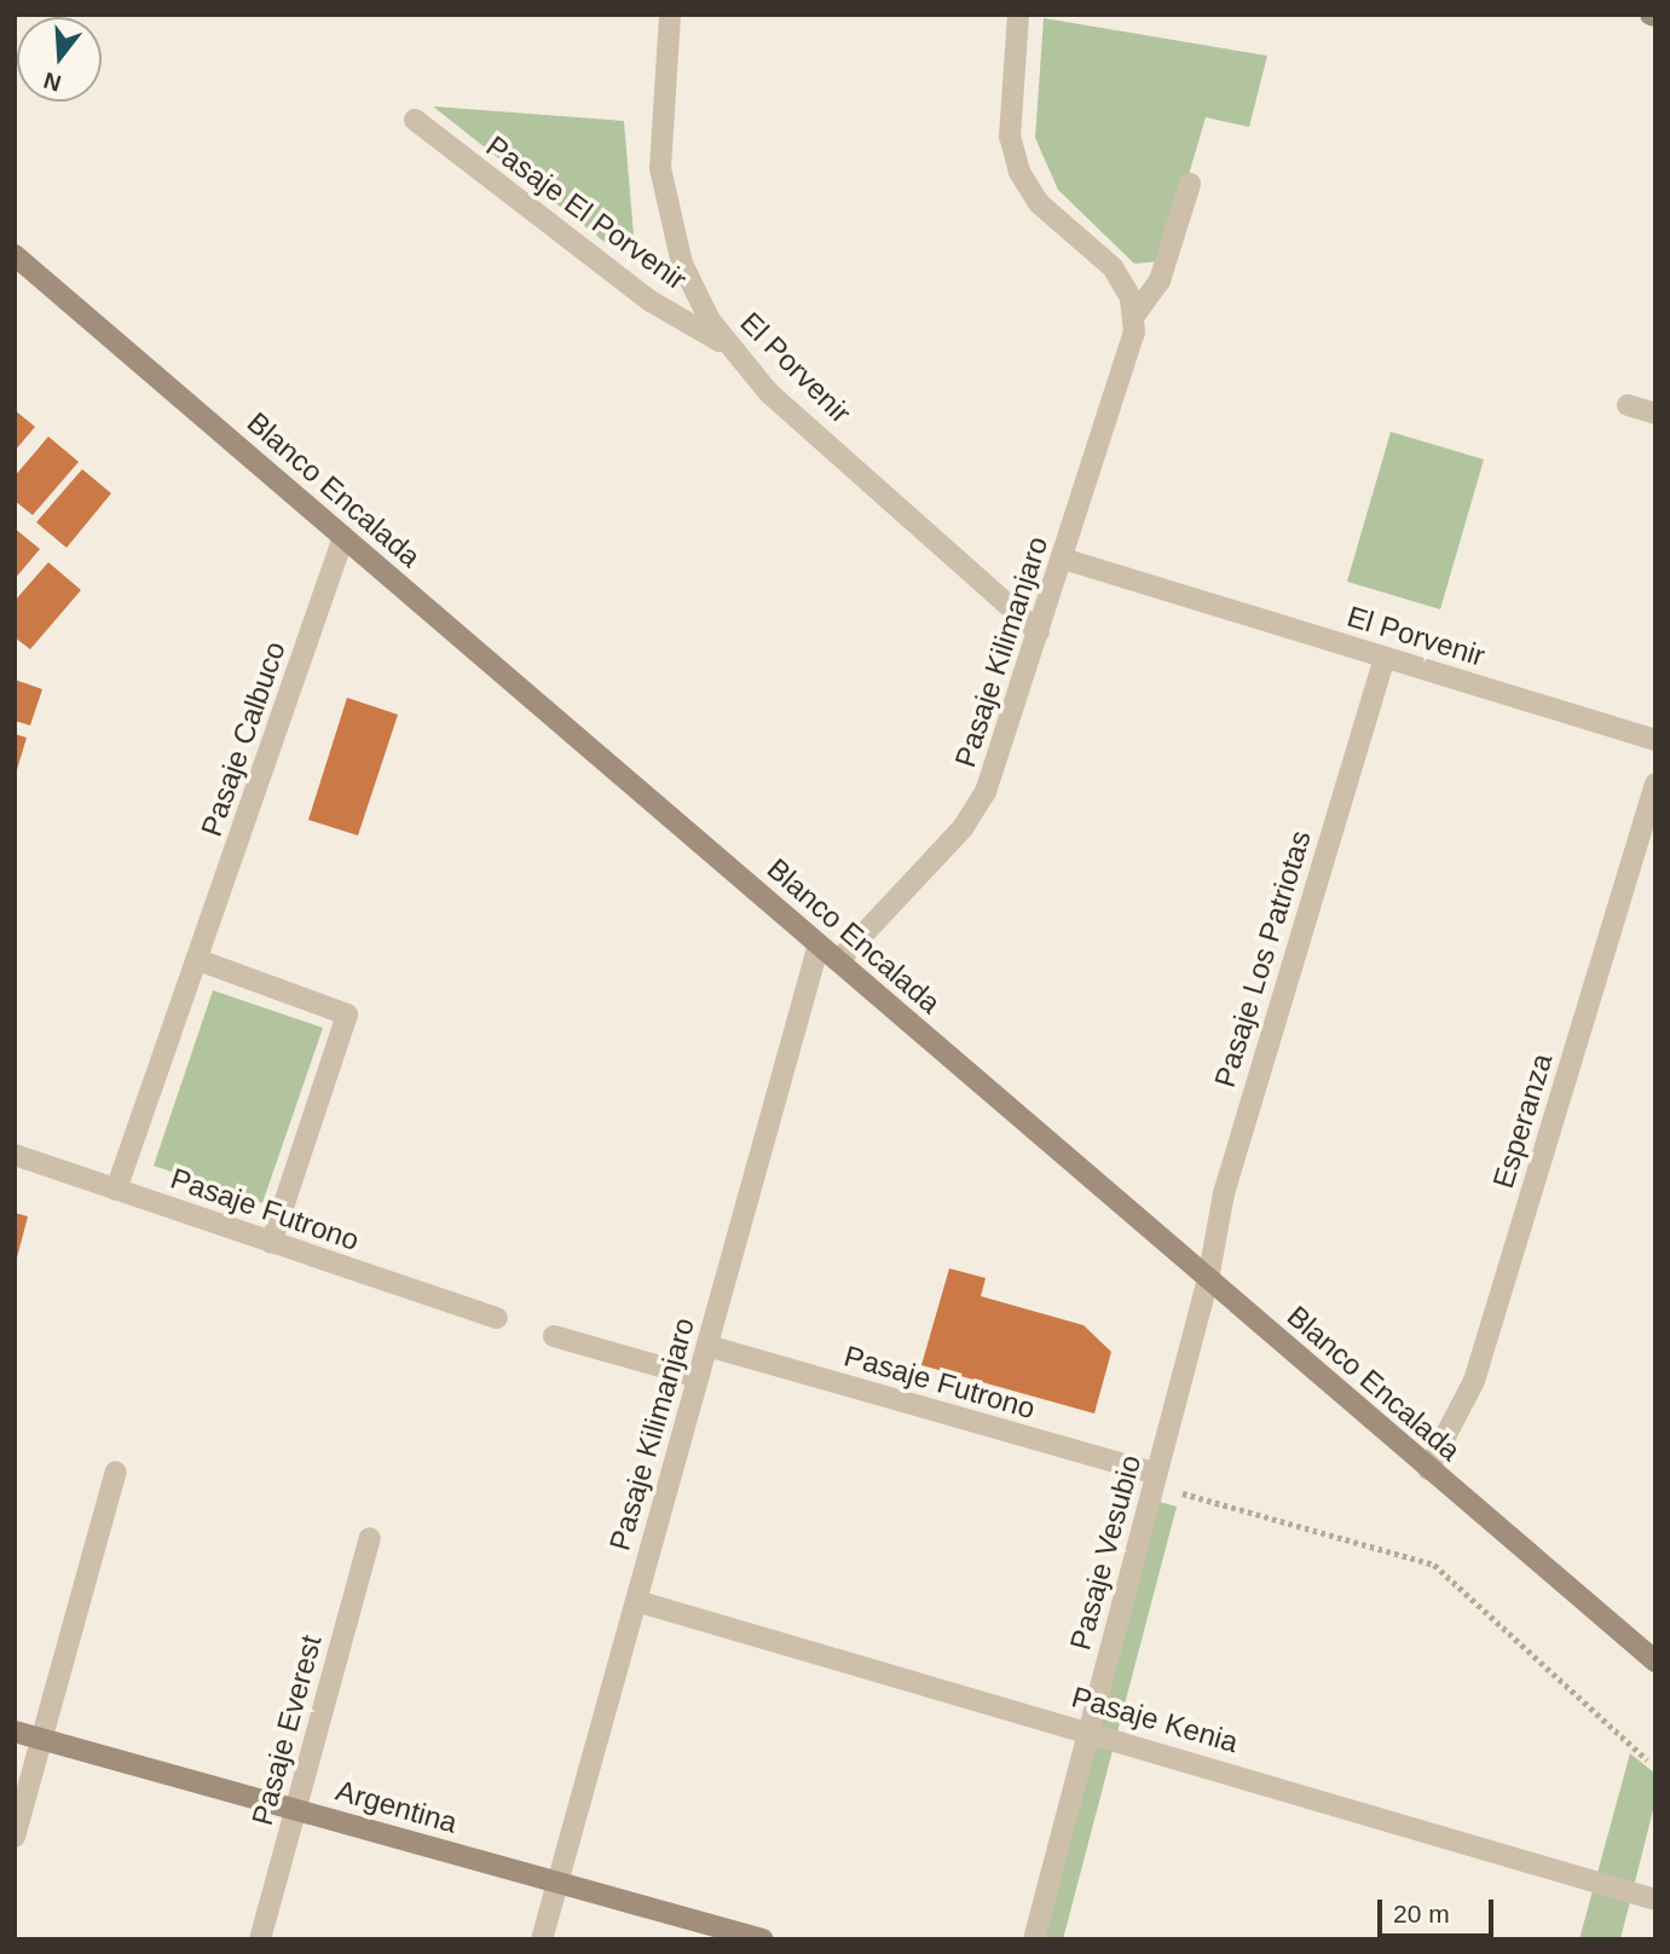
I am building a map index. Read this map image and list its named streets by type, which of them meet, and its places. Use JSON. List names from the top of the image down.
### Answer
{
  "streets": {
    "street": [
      "Pasaje El Porvenir",
      "El Porvenir",
      "Blanco Encalada",
      "Pasaje Kilimanjaro",
      "Pasaje Calbuco",
      "Pasaje Los Patriotas",
      "Esperanza",
      "Pasaje Futrono",
      "Pasaje Vesubio",
      "Pasaje Kenia",
      "Pasaje Everest",
      "Argentina"
    ]
  },
  "crossings": [
    ["Pasaje El Porvenir", "El Porvenir"],
    ["El Porvenir", "Pasaje Kilimanjaro"],
    ["El Porvenir", "Pasaje Los Patriotas"],
    ["Blanco Encalada", "Pasaje Kilimanjaro"],
    ["Blanco Encalada", "Pasaje Calbuco"],
    ["Blanco Encalada", "Pasaje Los Patriotas"],
    ["Blanco Encalada", "Esperanza"],
    ["Blanco Encalada", "Pasaje Vesubio"],
    ["Pasaje Kilimanjaro", "Pasaje Futrono"],
    ["Pasaje Kilimanjaro", "Pasaje Kenia"],
    ["Pasaje Kilimanjaro", "Argentina"],
    ["Pasaje Calbuco", "Pasaje Futrono"],
    ["Pasaje Los Patriotas", "Pasaje Vesubio"],
    ["Pasaje Futrono", "Pasaje Vesubio"],
    ["Pasaje Vesubio", "Pasaje Kenia"],
    ["Pasaje Everest", "Argentina"]
  ],
  "scale_bar": "20 m",
  "north": "bottom"
}
